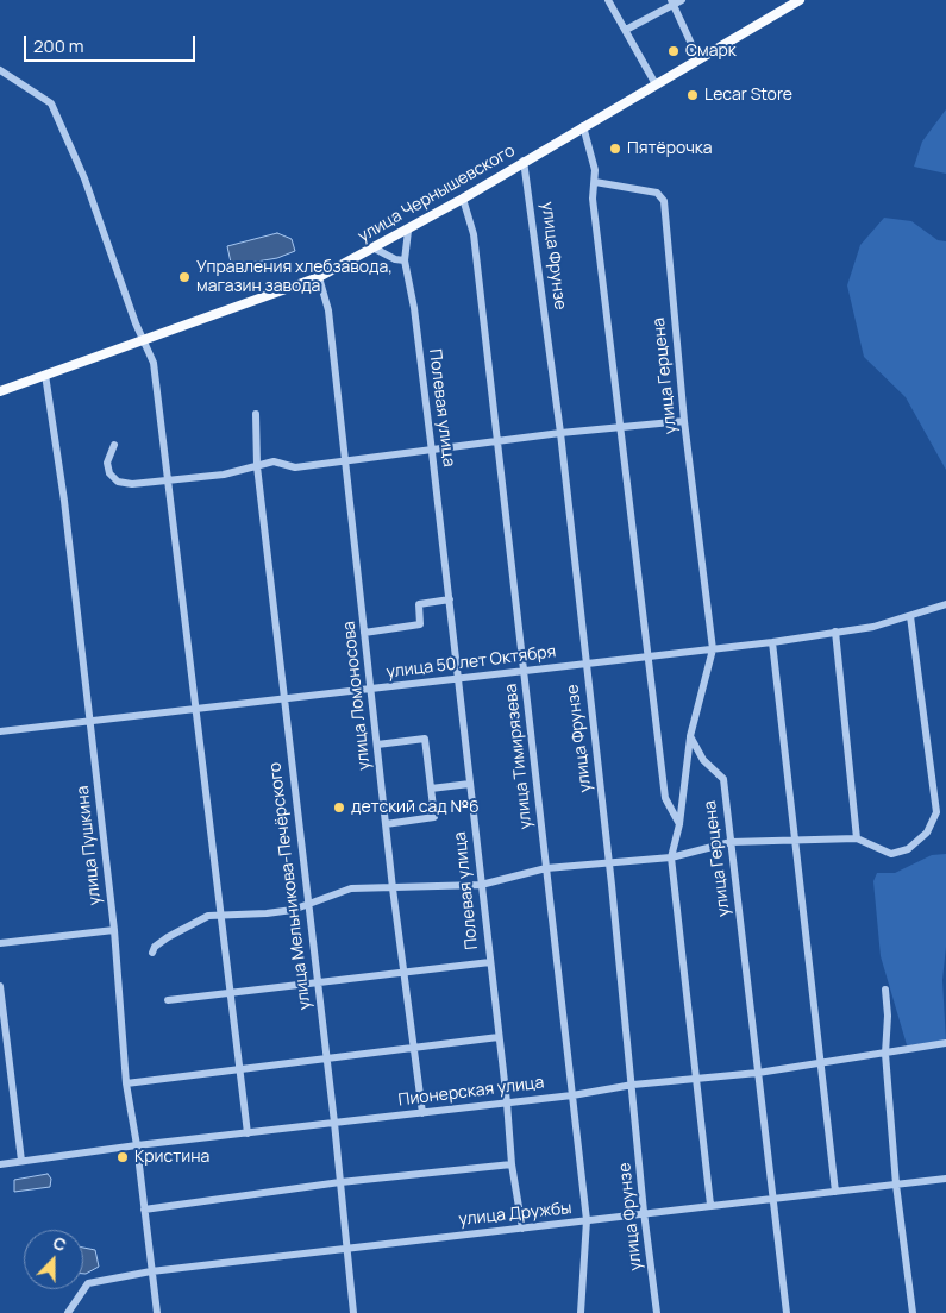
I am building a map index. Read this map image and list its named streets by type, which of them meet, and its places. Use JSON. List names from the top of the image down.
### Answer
{
  "streets": {
    "main road": ["улица Чернышевского"],
    "street": [
      "улица Фрунзе",
      "улица Герцена",
      "Полевая улица",
      "улица 50 лет Октября",
      "улица Ломоносова",
      "улица Тимирязева",
      "улица Пушкина",
      "улица Мельникова-Печёрского",
      "Пионерская улица",
      "улица Дружбы"
    ]
  },
  "crossings": [
    ["улица Чернышевского", "улица Фрунзе"],
    ["улица Чернышевского", "Полевая улица"],
    ["улица Чернышевского", "улица Ломоносова"],
    ["улица Чернышевского", "улица Тимирязева"],
    ["улица Чернышевского", "улица Пушкина"],
    ["улица Фрунзе", "улица 50 лет Октября"],
    ["улица Фрунзе", "Пионерская улица"],
    ["улица Фрунзе", "улица Дружбы"],
    ["улица Герцена", "улица 50 лет Октября"],
    ["улица Герцена", "Пионерская улица"],
    ["улица Герцена", "улица Дружбы"],
    ["Полевая улица", "улица 50 лет Октября"],
    ["Полевая улица", "Пионерская улица"],
    ["Полевая улица", "улица Дружбы"],
    ["улица 50 лет Октября", "улица Ломоносова"],
    ["улица 50 лет Октября", "улица Тимирязева"],
    ["улица 50 лет Октября", "улица Пушкина"],
    ["улица 50 лет Октября", "улица Мельникова-Печёрского"],
    ["улица Ломоносова", "Пионерская улица"],
    ["улица Тимирязева", "Пионерская улица"],
    ["улица Тимирязева", "улица Дружбы"],
    ["улица Пушкина", "Пионерская улица"],
    ["улица Пушкина", "улица Дружбы"],
    ["улица Мельникова-Печёрского", "Пионерская улица"],
    ["улица Мельникова-Печёрского", "улица Дружбы"]
  ],
  "places": [
    "Смарк",
    "Lecar Store",
    "Пятёрочка",
    "Управления хлебзавода, магазин завода",
    "детский сад №6",
    "Кристина"
  ],
  "scale_bar": "200 m",
  "north": "top"
}
